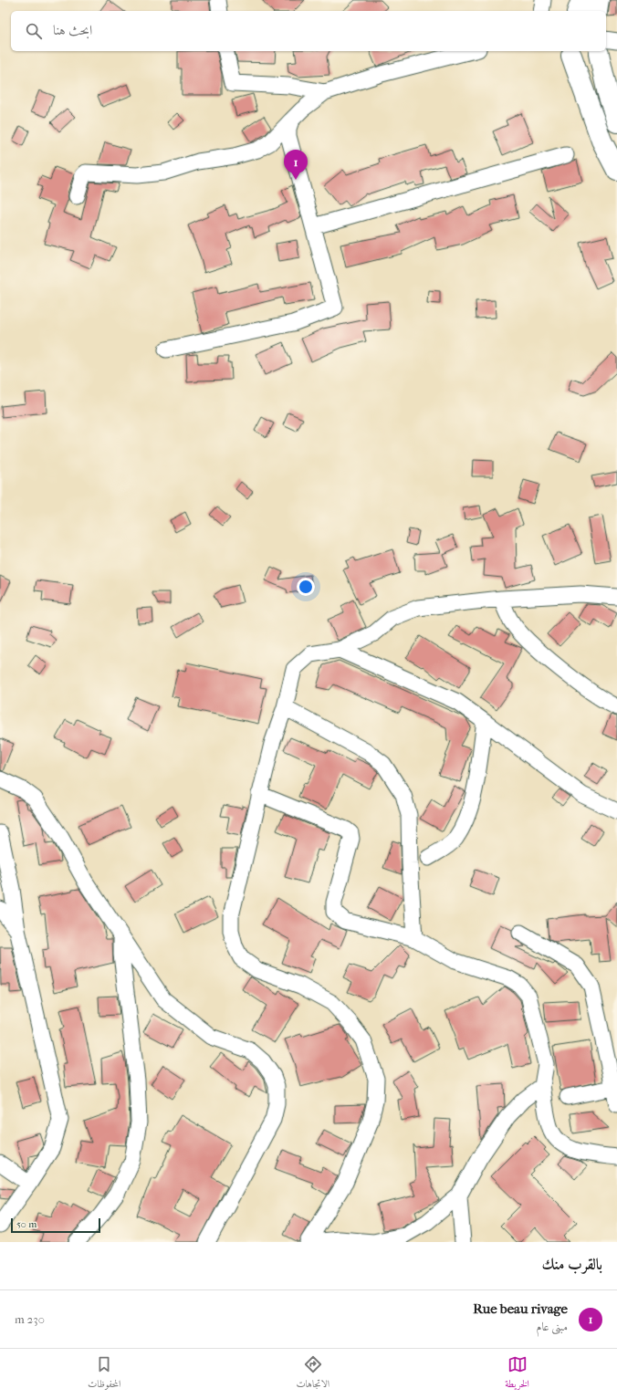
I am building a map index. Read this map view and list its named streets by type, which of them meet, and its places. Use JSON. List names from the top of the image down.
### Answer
{
  "scale_bar": "50 m",
  "page": {
    "search": "ابحث هنا",
    "pins": "1",
    "scale": "50 m",
    "heading": "بالقرب منك",
    "list": [
      {
        "mark": "1",
        "name": "Rue beau rivage",
        "note": "مبنى عام",
        "value": "230 m"
      }
    ],
    "nav": ["الخريطة", "الاتجاهات", "المحفوظات"]
  }
}
